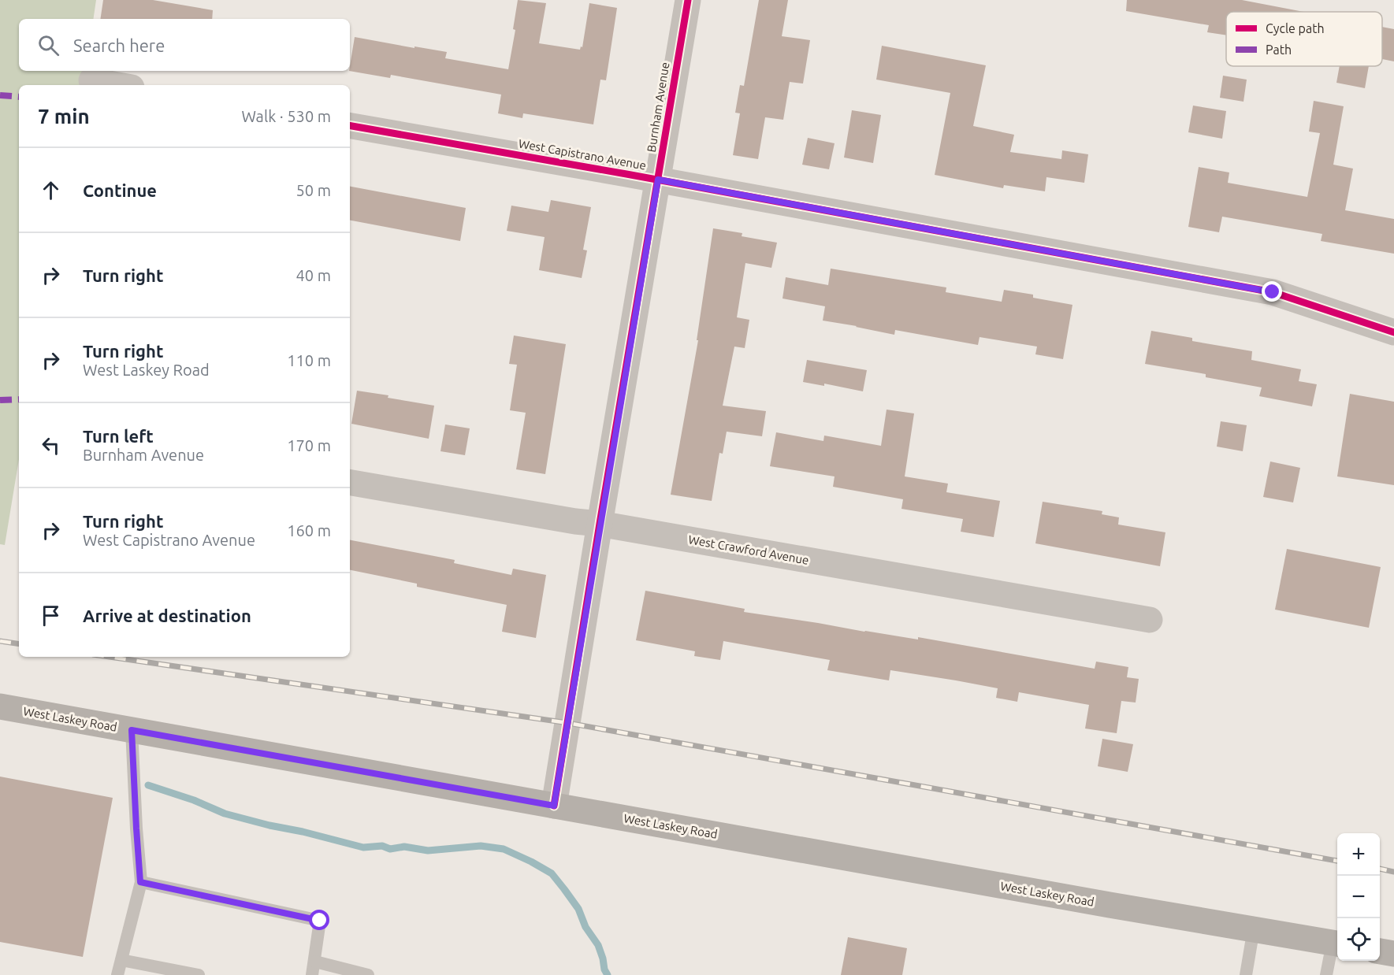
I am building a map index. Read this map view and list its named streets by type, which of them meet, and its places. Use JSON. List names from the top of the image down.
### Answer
{
  "streets": {
    "main road": ["West Laskey Road"],
    "street": ["Burnham Avenue", "West Capistrano Avenue", "West Crawford Avenue"]
  },
  "crossings": [
    ["Burnham Avenue", "West Capistrano Avenue"],
    ["Burnham Avenue", "West Crawford Avenue"],
    ["Burnham Avenue", "West Laskey Road"]
  ],
  "legend": ["Cycle path", "Path"],
  "page": {
    "search": "Search here",
    "heading": ["7 min", "Walk · 530 m"],
    "list": [
      ["Continue", "50 m"],
      ["Turn right", "40 m"],
      ["Turn right", "West Laskey Road", "110 m"],
      ["Turn left", "Burnham Avenue", "170 m"],
      ["Turn right", "West Capistrano Avenue", "160 m"],
      "Arrive at destination"
    ],
    "map_buttons": ["+", "−"]
  }
}
